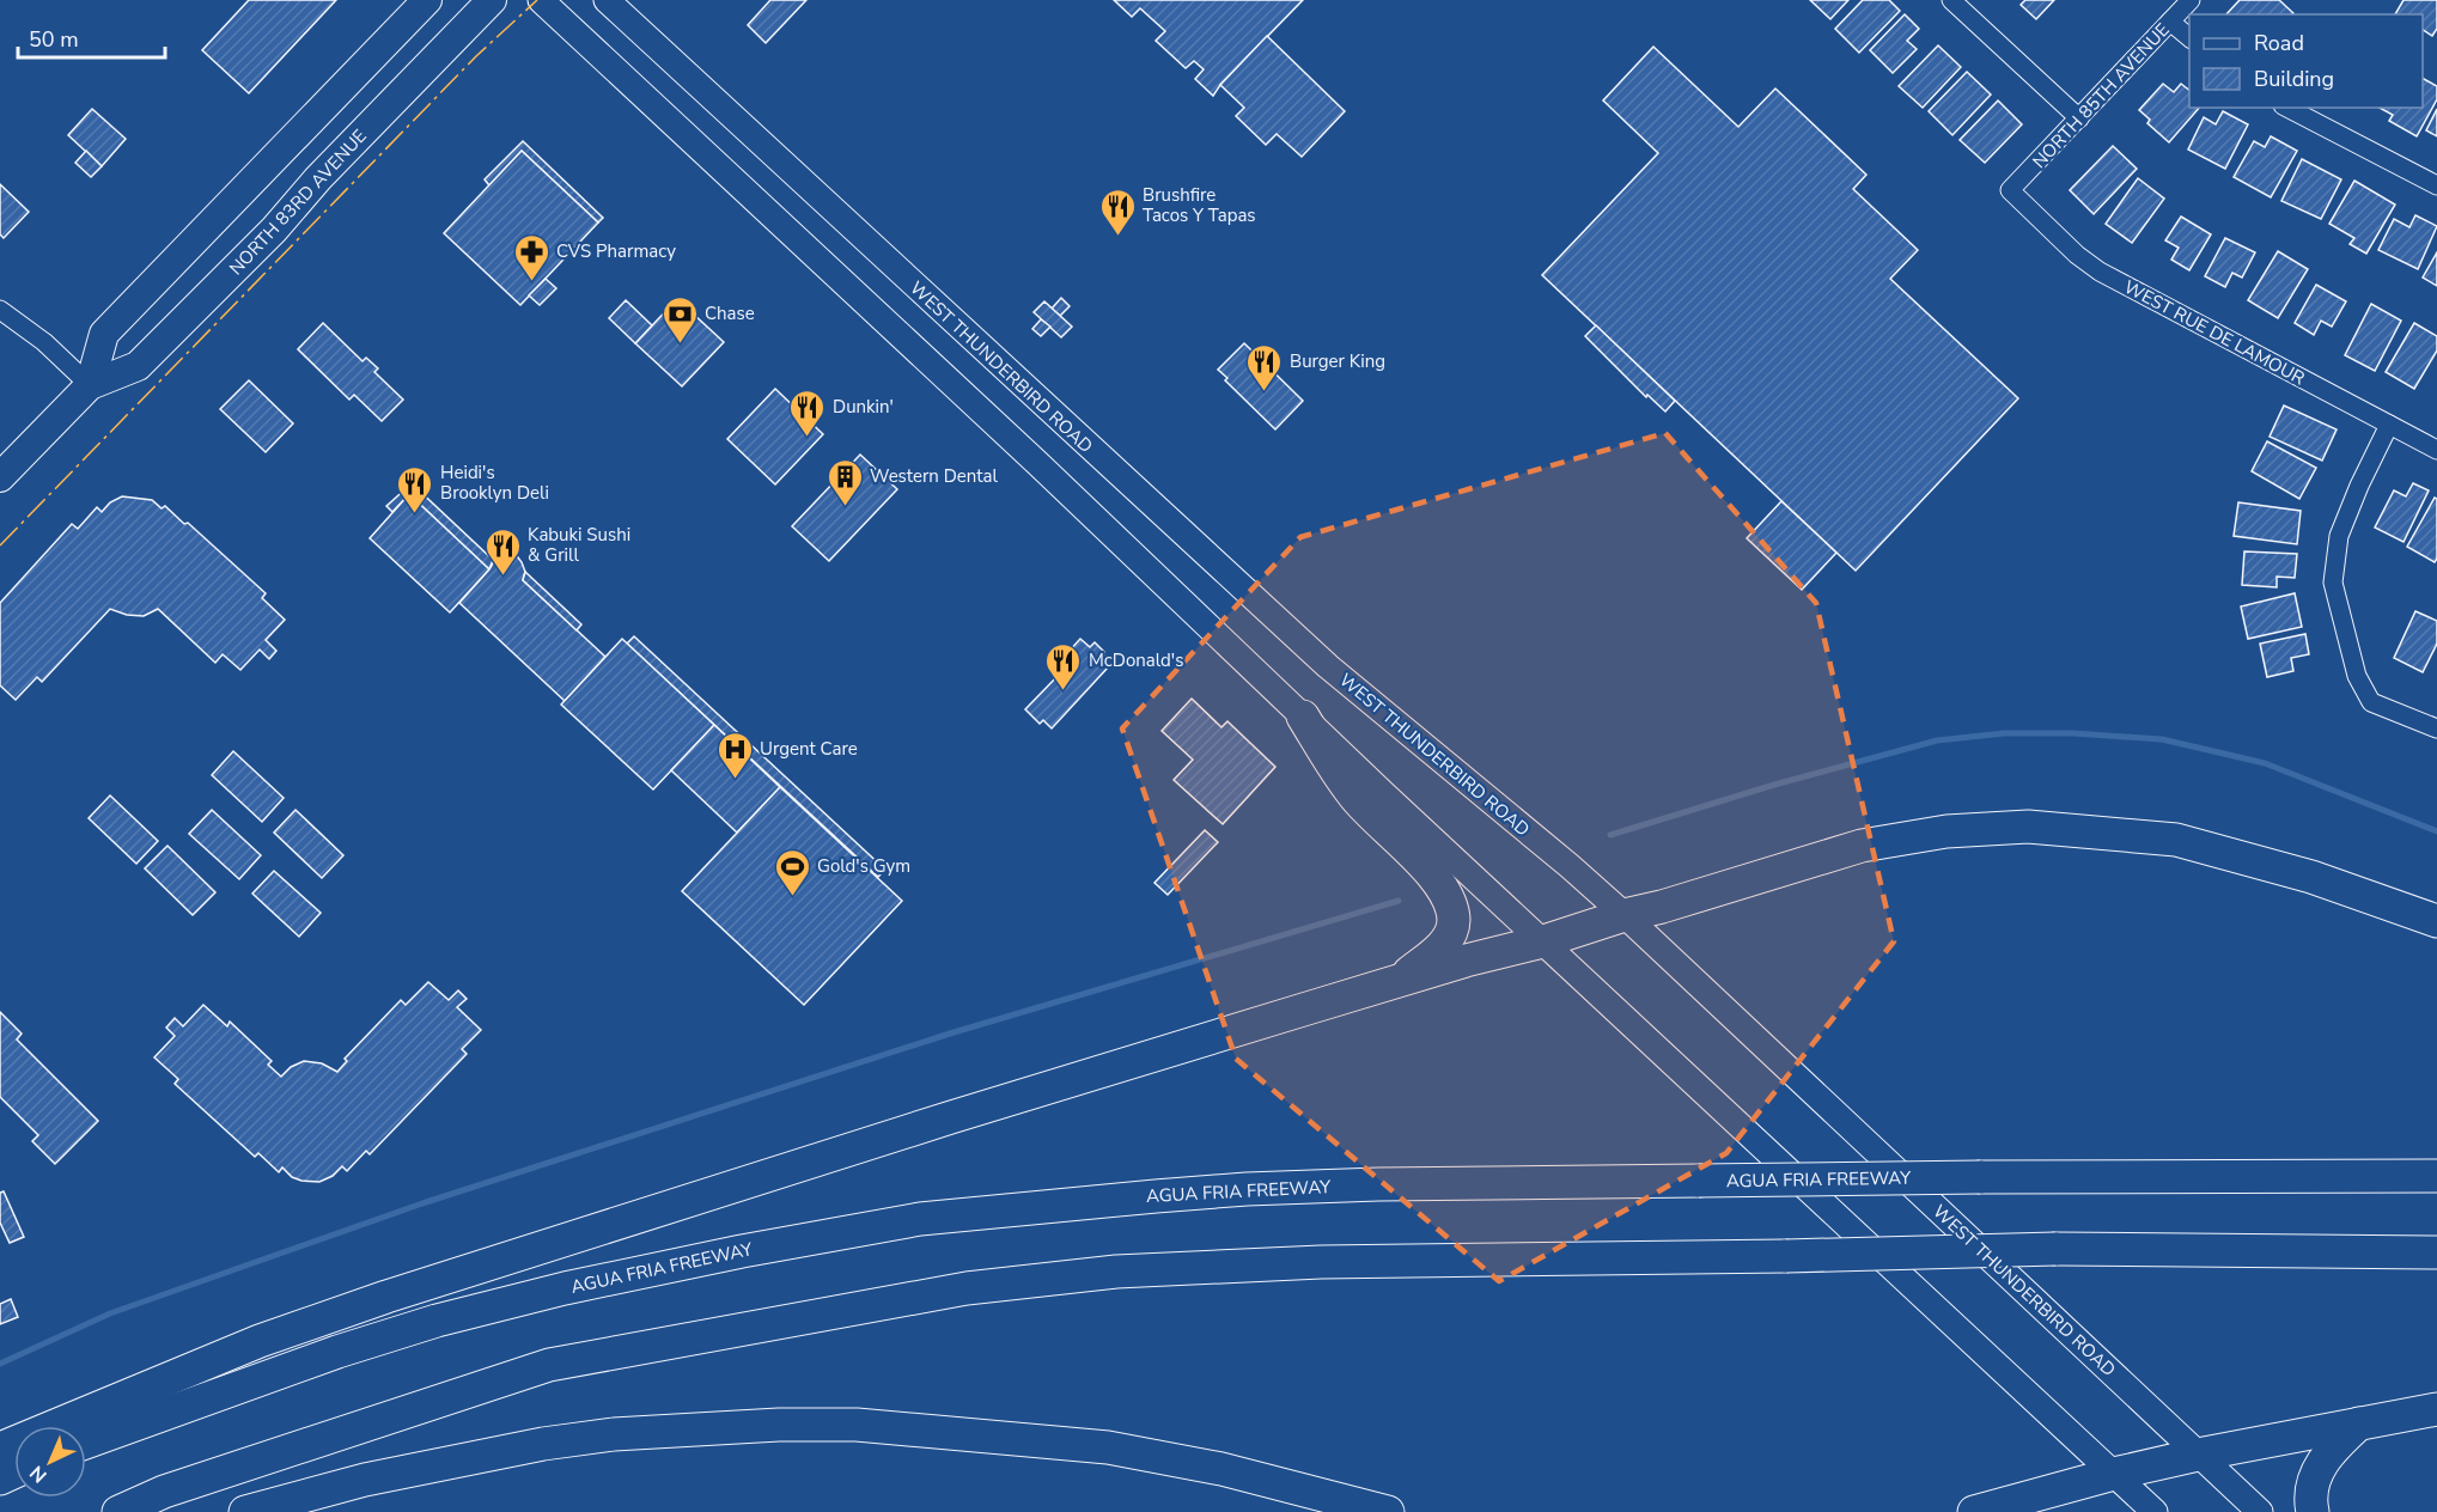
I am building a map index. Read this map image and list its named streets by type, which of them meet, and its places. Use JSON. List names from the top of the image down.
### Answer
{
  "streets": {
    "highway": ["AGUA FRIA FREEWAY"],
    "main road": ["NORTH 83RD AVENUE", "WEST THUNDERBIRD ROAD"],
    "street": ["NORTH 85TH AVENUE", "WEST RUE DE LAMOUR"]
  },
  "crossings": [
    ["NORTH 85TH AVENUE", "WEST RUE DE LAMOUR"]
  ],
  "places": {
    "restaurant": [
      "Brushfire Tacos Y Tapas",
      "Burger King",
      "Dunkin'",
      "Heidi's Brooklyn Deli",
      "Kabuki Sushi & Grill",
      "McDonald's"
    ],
    "pharmacy": ["CVS Pharmacy"],
    "bank": ["Chase"],
    "building": ["Western Dental"],
    "hospital": ["Urgent Care"],
    "sports": ["Gold's Gym"]
  },
  "legend": ["Road", "Building"],
  "scale_bar": "50 m",
  "north": "bottom left"
}
